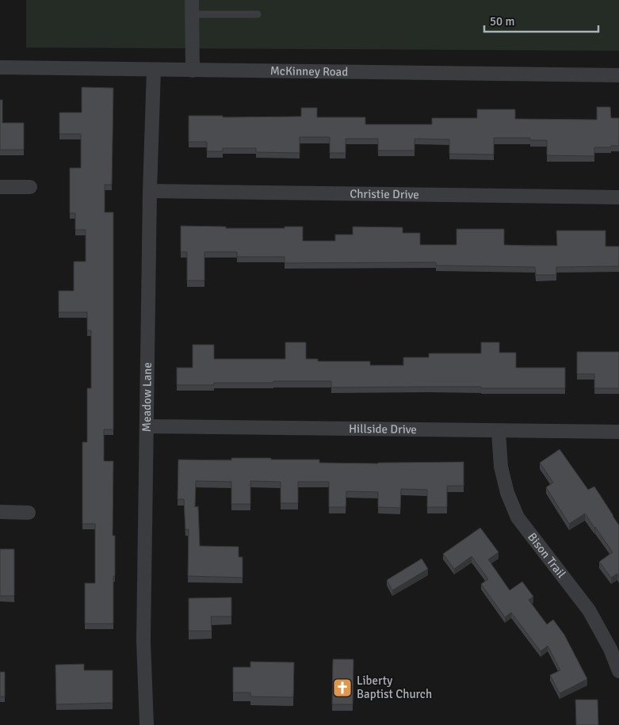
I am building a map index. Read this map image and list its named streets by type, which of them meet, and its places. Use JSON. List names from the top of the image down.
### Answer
{
  "streets": {
    "street": [
      "McKinney Road",
      "Christie Drive",
      "Meadow Lane",
      "Hillside Drive",
      "Bison Trail"
    ]
  },
  "crossings": [
    ["McKinney Road", "Meadow Lane"],
    ["Christie Drive", "Meadow Lane"],
    ["Meadow Lane", "Hillside Drive"],
    ["Hillside Drive", "Bison Trail"]
  ],
  "places": {
    "church": ["Liberty Baptist Church"]
  },
  "scale_bar": "50 m"
}
